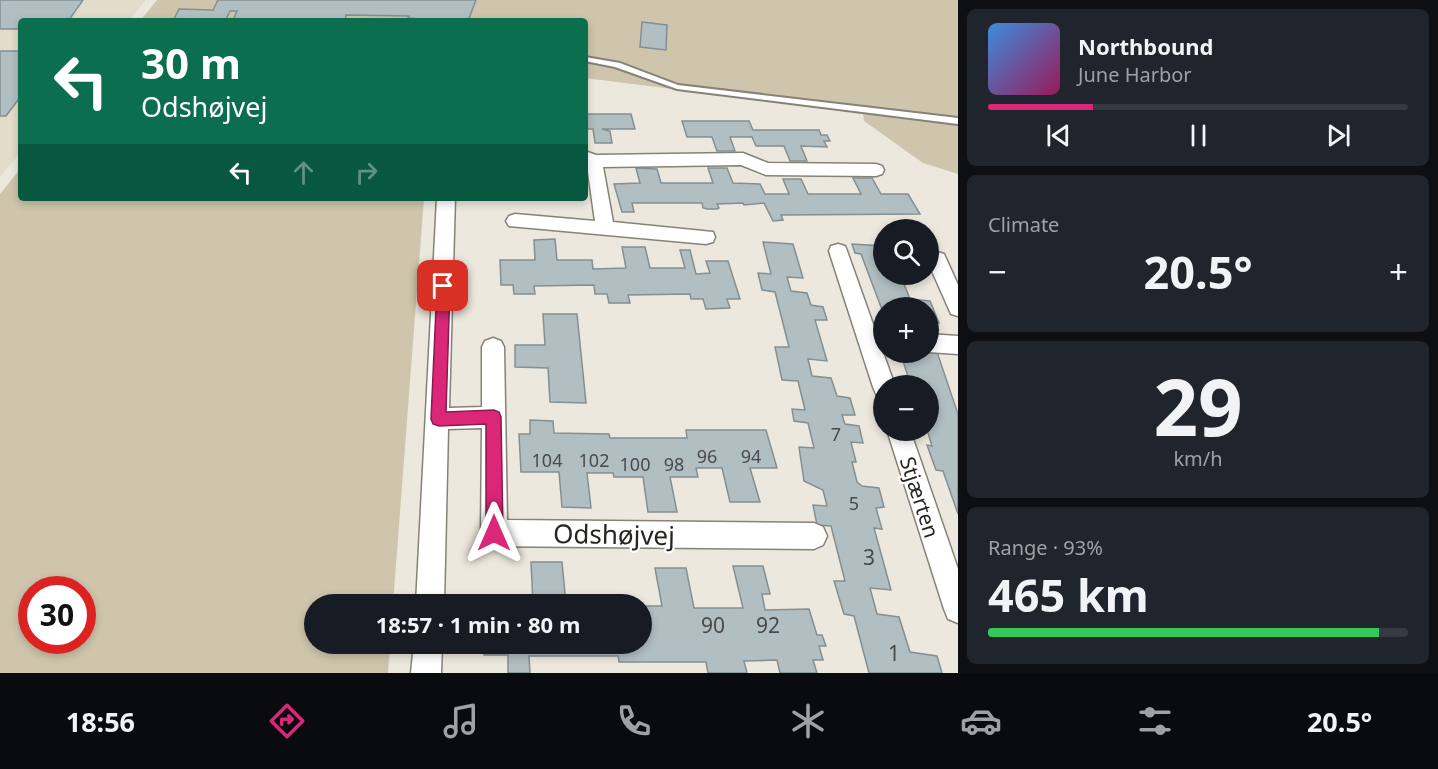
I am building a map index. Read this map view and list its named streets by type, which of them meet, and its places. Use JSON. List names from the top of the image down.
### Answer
{
  "streets": {
    "street": ["Stjærten", "Odshøjvej"]
  },
  "house_numbers": [
    "7",
    "96",
    "94",
    "104",
    "102",
    "100",
    "98",
    "5",
    "3",
    "90",
    "92",
    "1"
  ],
  "page": {
    "turn": ["30 m", "Odshøjvej"],
    "song": ["Northbound", "June Harbor"],
    "tile": [
      "Climate",
      ["29", "km/h"],
      ["Range · 93%", "465 km"]
    ],
    "map_buttons": ["+", "−"],
    "heat": ["−", "20.5°", "+"],
    "limit": "30",
    "trip": "18:57 · 1 min · 80 m",
    "tabs": ["18:56", "20.5°"]
  }
}
